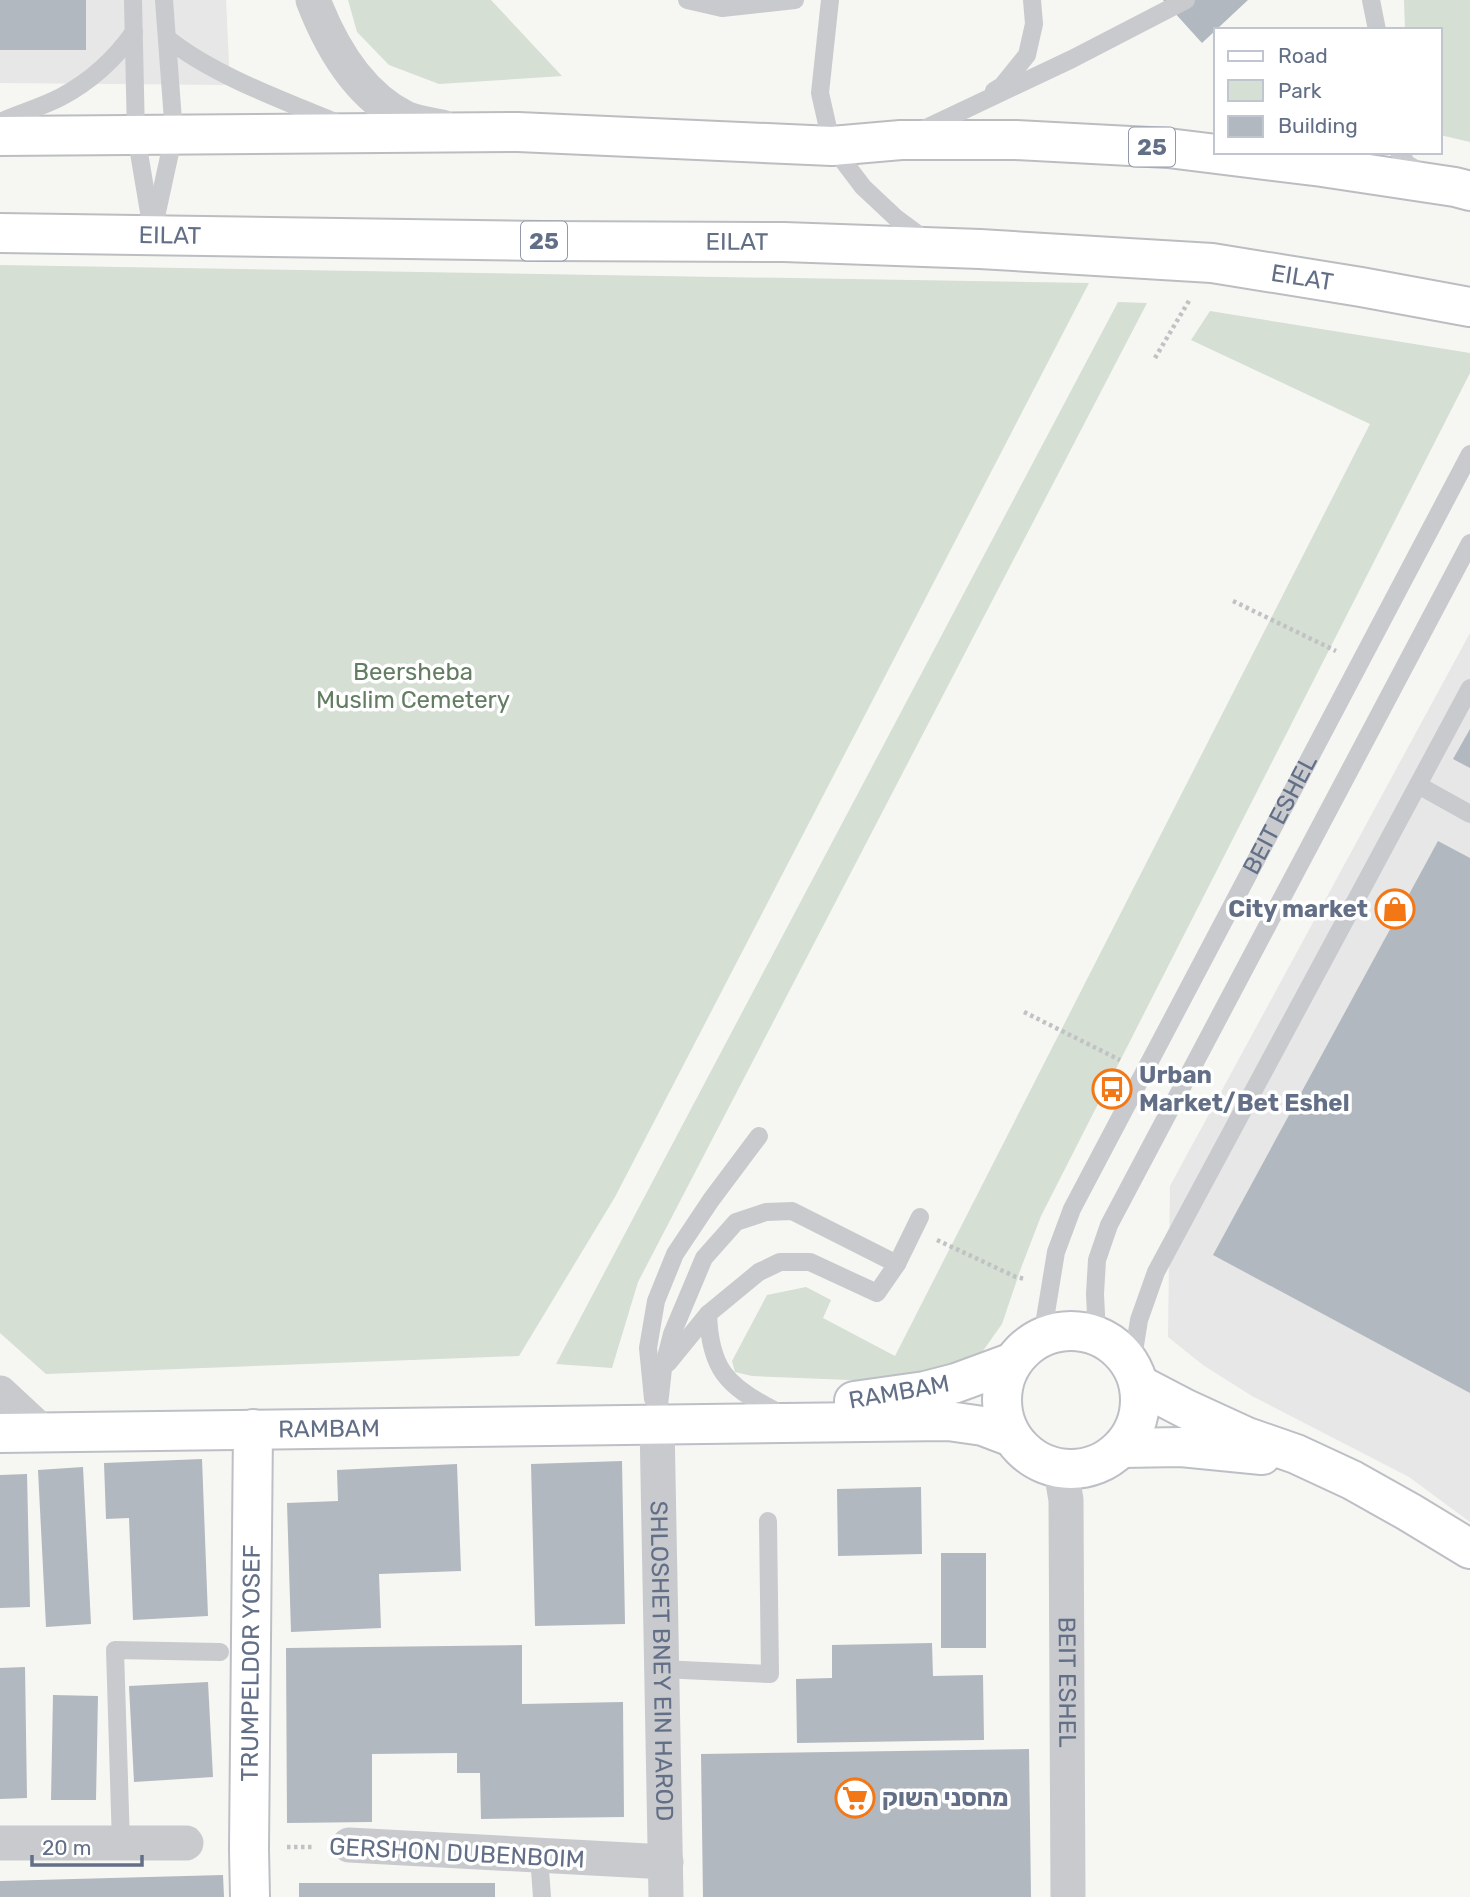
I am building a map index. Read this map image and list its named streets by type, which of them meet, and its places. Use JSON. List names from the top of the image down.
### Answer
{
  "streets": {
    "main road": [
      "25",
      "EILAT",
      "RAMBAM",
      "TRUMPELDOR YOSEF"
    ],
    "street": ["BEIT ESHEL", "SHLOSHET BNEY EIN HAROD", "GERSHON DUBENBOIM"]
  },
  "crossings": [
    ["BEIT ESHEL", "RAMBAM"],
    ["RAMBAM", "SHLOSHET BNEY EIN HAROD"],
    ["RAMBAM", "TRUMPELDOR YOSEF"],
    ["SHLOSHET BNEY EIN HAROD", "GERSHON DUBENBOIM"],
    ["TRUMPELDOR YOSEF", "GERSHON DUBENBOIM"]
  ],
  "parks": ["Beersheba Muslim Cemetery"],
  "places": {
    "shop": ["City market"],
    "bus stop": ["Urban Market/Bet Eshel"],
    "supermarket": ["מחסני השוק"]
  },
  "legend": ["Road", "Park", "Building"],
  "scale_bar": "20 m"
}
